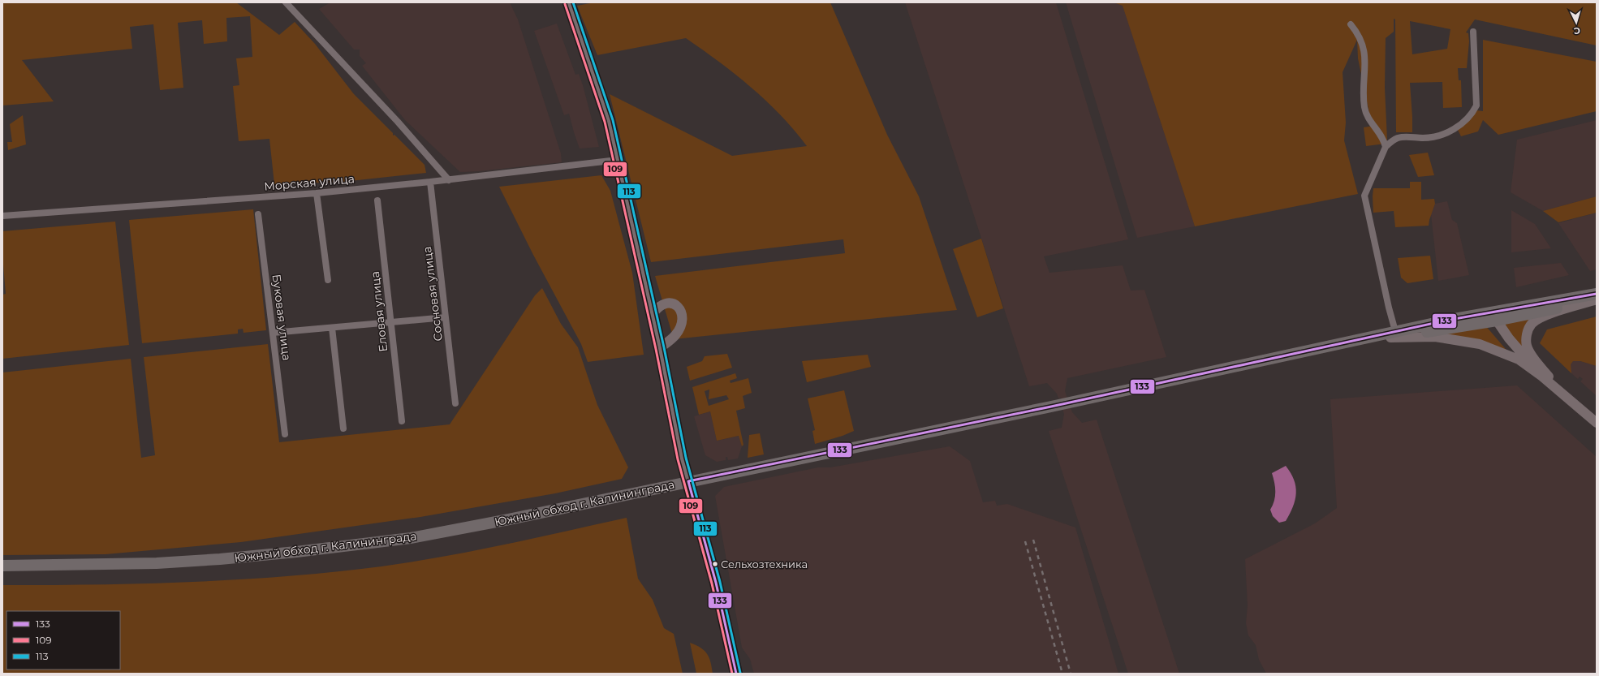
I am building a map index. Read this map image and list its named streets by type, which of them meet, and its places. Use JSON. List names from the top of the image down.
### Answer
{
  "streets": {
    "highway": ["Южный обход г. Калининграда"],
    "street": [
      "Морская улица",
      "Сосновая улица",
      "Еловая улица",
      "Буковая улица"
    ]
  },
  "crossings": [
    ["Морская улица", "Сосновая улица"]
  ],
  "places": ["Сельхозтехника"],
  "lines": ["transit line 113", "transit line 109", "transit line 133"],
  "legend": ["133", "109", "113"],
  "north": "bottom"
}
